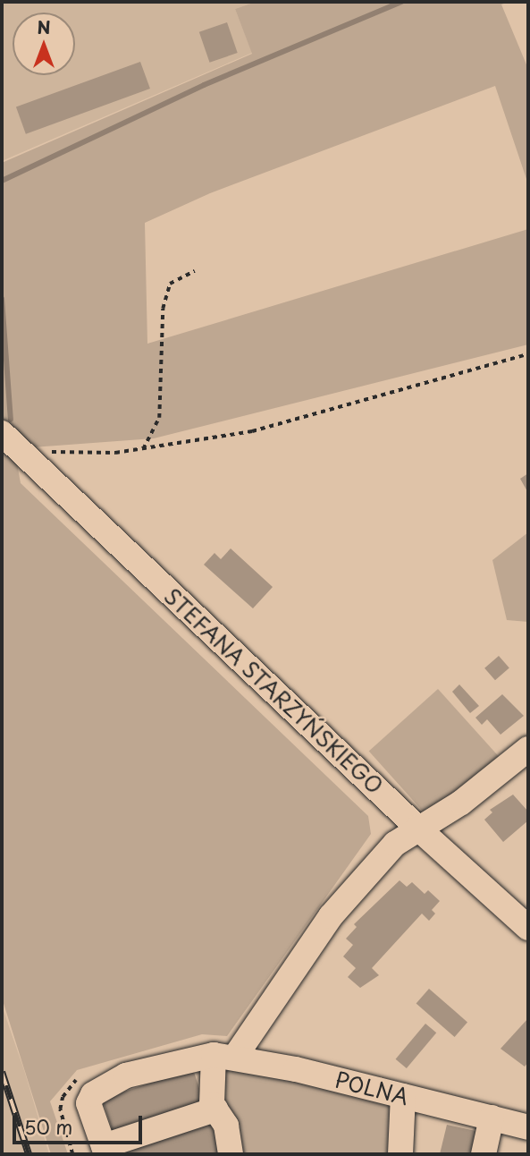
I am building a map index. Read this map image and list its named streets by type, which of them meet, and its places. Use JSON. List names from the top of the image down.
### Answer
{
  "streets": {
    "street": ["STEFANA STARZYŃSKIEGO", "POLNA"]
  },
  "scale_bar": "50 m",
  "north": "top"
}
